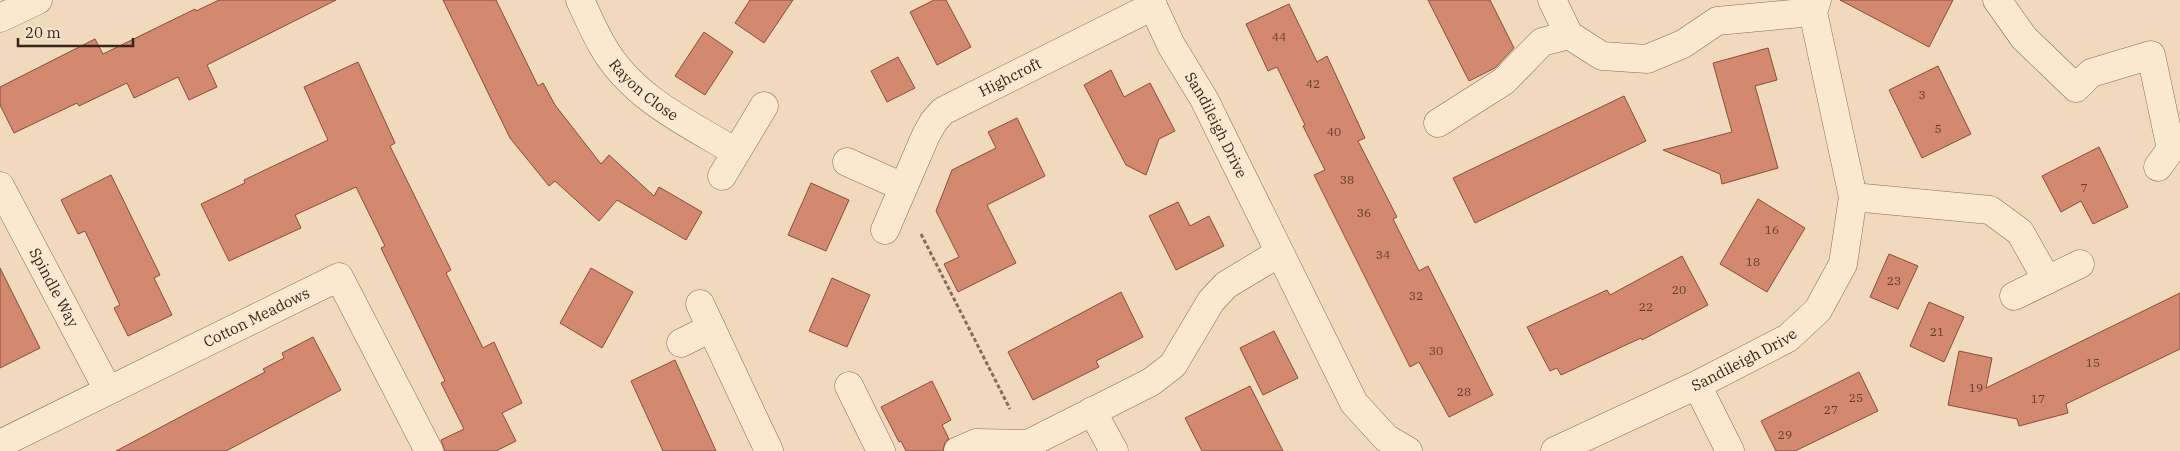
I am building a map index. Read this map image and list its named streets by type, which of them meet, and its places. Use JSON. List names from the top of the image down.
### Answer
{
  "streets": {
    "street": [
      "Highcroft",
      "Rayon Close",
      "Sandileigh Drive",
      "Spindle Way",
      "Cotton Meadows"
    ]
  },
  "crossings": [
    ["Highcroft", "Sandileigh Drive"],
    ["Spindle Way", "Cotton Meadows"]
  ],
  "house_numbers": [
    "44",
    "42",
    "3",
    "5",
    "40",
    "38",
    "7",
    "36",
    "16",
    "34",
    "18",
    "23",
    "20",
    "32",
    "22",
    "21",
    "30",
    "15",
    "19",
    "28",
    "25",
    "17",
    "27",
    "29"
  ],
  "scale_bar": "20 m"
}
